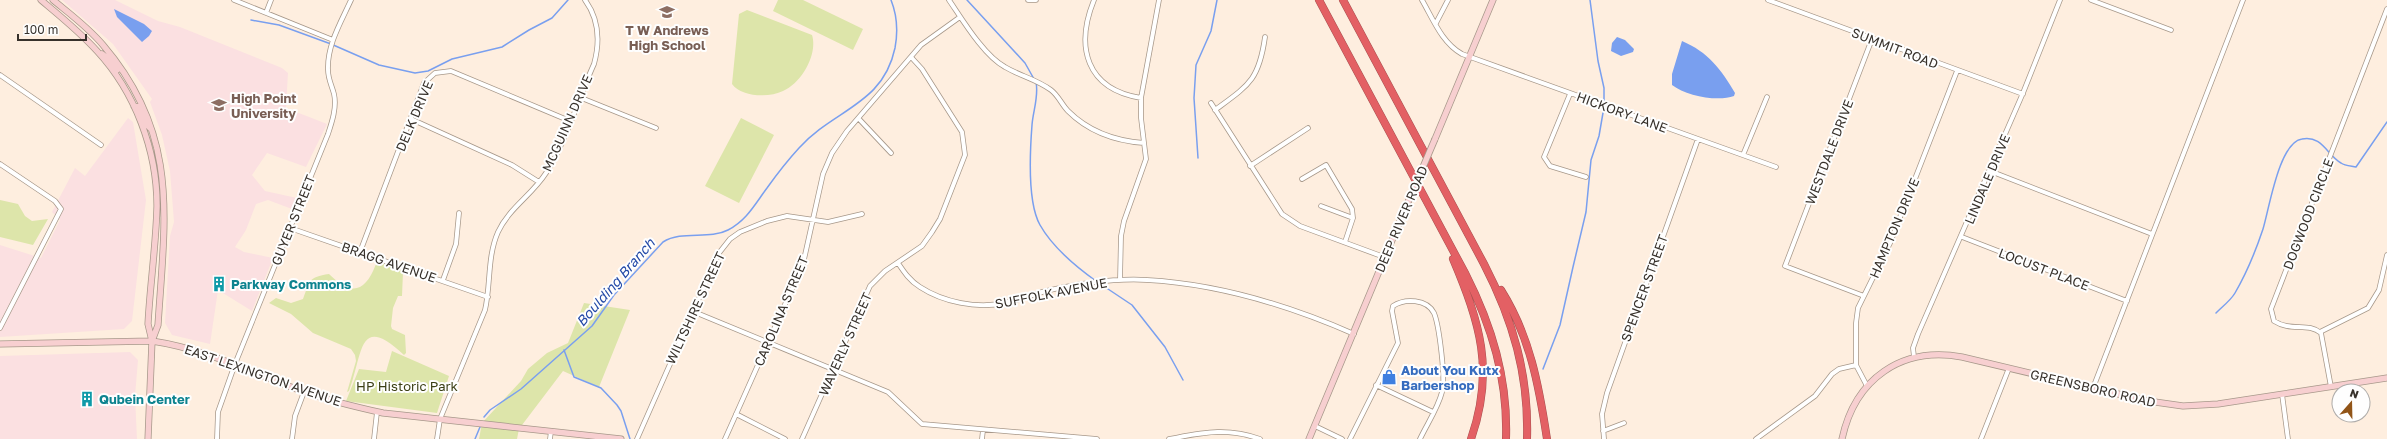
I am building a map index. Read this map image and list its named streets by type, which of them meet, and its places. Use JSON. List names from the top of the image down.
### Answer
{
  "streets": {
    "main road": ["DEEP RIVER ROAD", "EAST LEXINGTON AVENUE", "GREENSBORO ROAD"],
    "street": [
      "SUMMIT ROAD",
      "HICKORY LANE",
      "DELK DRIVE",
      "MCGUINN DRIVE",
      "WESTDALE DRIVE",
      "LINDALE DRIVE",
      "DOGWOOD CIRCLE",
      "GUYER STREET",
      "HAMPTON DRIVE",
      "BRAGG AVENUE",
      "LOCUST PLACE",
      "SPENCER STREET",
      "SUFFOLK AVENUE",
      "WILTSHIRE STREET",
      "CAROLINA STREET",
      "WAVERLY STREET"
    ]
  },
  "crossings": [
    ["SUMMIT ROAD", "WESTDALE DRIVE"],
    ["SUMMIT ROAD", "LINDALE DRIVE"],
    ["SUMMIT ROAD", "HAMPTON DRIVE"],
    ["HICKORY LANE", "DEEP RIVER ROAD"],
    ["HICKORY LANE", "SPENCER STREET"],
    ["DELK DRIVE", "MCGUINN DRIVE"],
    ["DELK DRIVE", "BRAGG AVENUE"],
    ["MCGUINN DRIVE", "BRAGG AVENUE"],
    ["MCGUINN DRIVE", "EAST LEXINGTON AVENUE"],
    ["WESTDALE DRIVE", "HAMPTON DRIVE"],
    ["LINDALE DRIVE", "LOCUST PLACE"],
    ["LINDALE DRIVE", "GREENSBORO ROAD"],
    ["DEEP RIVER ROAD", "SUFFOLK AVENUE"],
    ["GUYER STREET", "BRAGG AVENUE"],
    ["GUYER STREET", "EAST LEXINGTON AVENUE"],
    ["HAMPTON DRIVE", "GREENSBORO ROAD"],
    ["SUFFOLK AVENUE", "WAVERLY STREET"],
    ["WILTSHIRE STREET", "CAROLINA STREET"],
    ["CAROLINA STREET", "WAVERLY STREET"]
  ],
  "water": ["Boulding Branch"],
  "parks": ["HP Historic Park"],
  "places": {
    "school or university": ["T W Andrews High School", "High Point University"],
    "building": ["Parkway Commons", "Qubein Center"],
    "shop": ["About You Kutx Barbershop"]
  },
  "scale_bar": "100 m",
  "north": "top"
}
